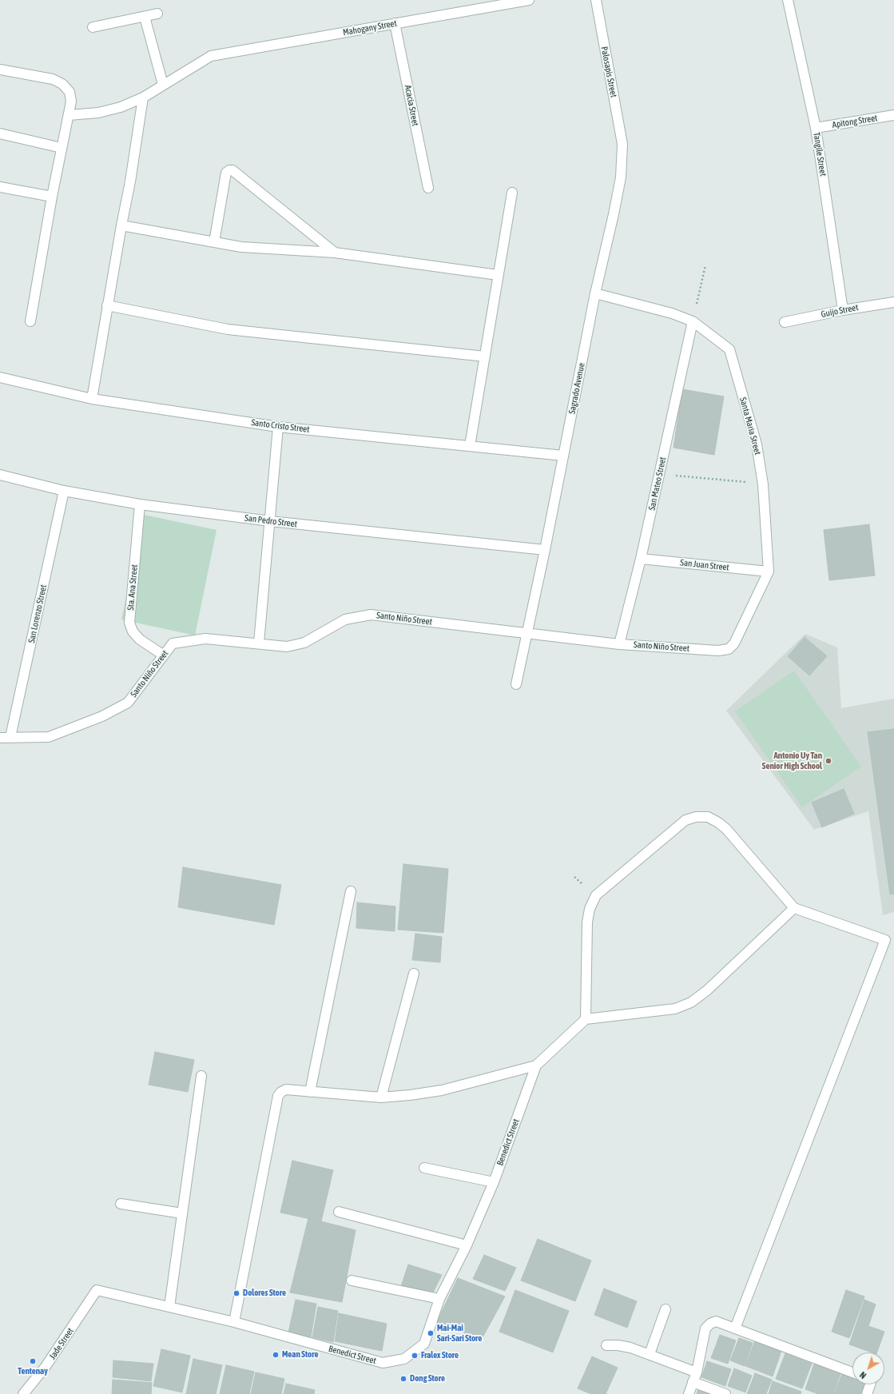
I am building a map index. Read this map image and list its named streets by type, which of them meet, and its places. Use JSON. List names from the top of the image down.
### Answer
{
  "streets": {
    "street": [
      "Mahogany Street",
      "Palosapis Street",
      "Acacia Street",
      "Apitong Street",
      "Tangile Street",
      "Guijo Street",
      "Sagrado Avenue",
      "Santo Cristo Street",
      "Santa Maria Street",
      "San Mateo Street",
      "San Pedro Street",
      "San Juan Street",
      "Sta. Ana Street",
      "San Lorenzo Street",
      "Santo Niño Street",
      "Benedict Street",
      "Jade Street"
    ]
  },
  "crossings": [
    ["Mahogany Street", "Acacia Street"],
    ["Palosapis Street", "Sagrado Avenue"],
    ["Apitong Street", "Tangile Street"],
    ["Tangile Street", "Guijo Street"],
    ["Sagrado Avenue", "Santo Cristo Street"],
    ["Sagrado Avenue", "Santa Maria Street"],
    ["Sagrado Avenue", "San Pedro Street"],
    ["Sagrado Avenue", "Santo Niño Street"],
    ["Santa Maria Street", "San Mateo Street"],
    ["Santa Maria Street", "San Juan Street"],
    ["Santa Maria Street", "Santo Niño Street"],
    ["San Mateo Street", "San Juan Street"],
    ["San Mateo Street", "Santo Niño Street"],
    ["San Pedro Street", "Sta. Ana Street"],
    ["San Pedro Street", "San Lorenzo Street"],
    ["Sta. Ana Street", "Santo Niño Street"],
    ["San Lorenzo Street", "Santo Niño Street"],
    ["Benedict Street", "Jade Street"]
  ],
  "places": [
    "Antonio Uy Tan Senior High School",
    "Dolores Store",
    "Mai-Mai Sari-Sari Store",
    "Mean Store",
    "Fralex Store",
    "Tentenay",
    "Dong Store"
  ],
  "north": "bottom left"
}
